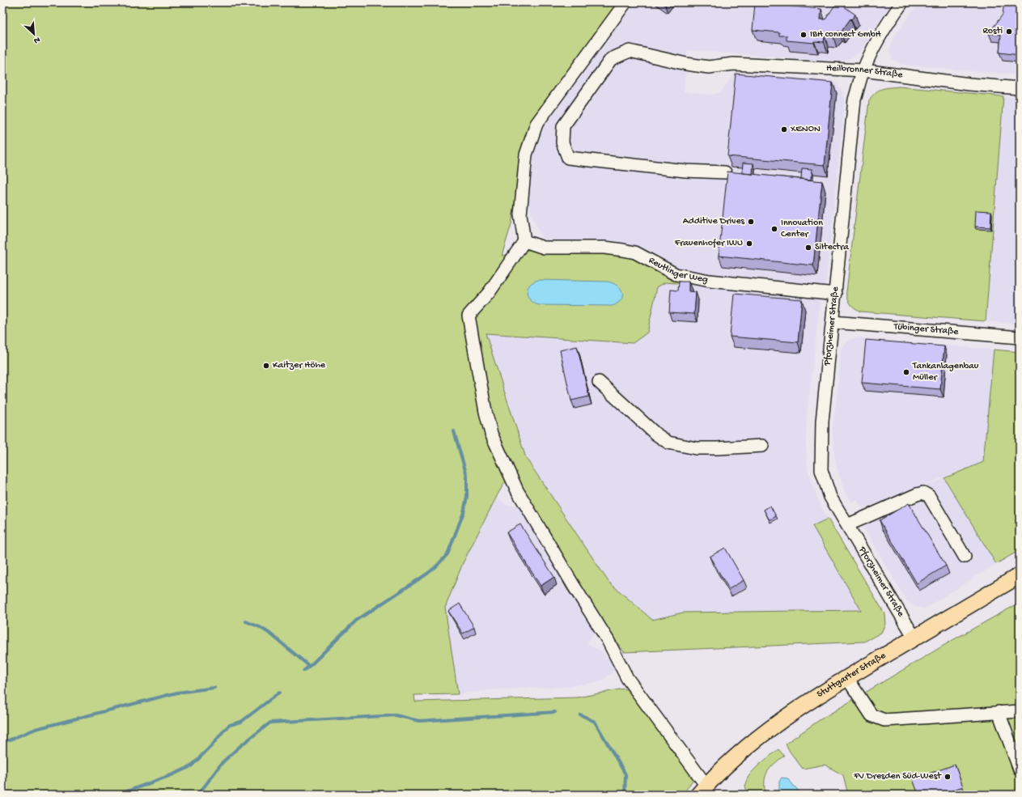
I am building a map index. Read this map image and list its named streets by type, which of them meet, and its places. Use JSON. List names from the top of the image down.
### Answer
{
  "streets": {
    "main road": ["Stuttgarter Straße"],
    "street": [
      "Heilbronner Straße",
      "Reutlinger Weg",
      "Pforzheimer Straße",
      "Tübinger Straße"
    ]
  },
  "crossings": [
    ["Heilbronner Straße", "Pforzheimer Straße"],
    ["Reutlinger Weg", "Pforzheimer Straße"],
    ["Pforzheimer Straße", "Tübinger Straße"],
    ["Pforzheimer Straße", "Stuttgarter Straße"]
  ],
  "places": [
    "Rosti",
    "IBH connect GmbH",
    "XENON",
    "Additive Drives",
    "Innovation Center",
    "Frauenhofer IWU",
    "Siltectra",
    "Kaitzer Höhe",
    "Tankanlagenbau Müller",
    "FV Dresden Süd-West"
  ],
  "north": "bottom right"
}
